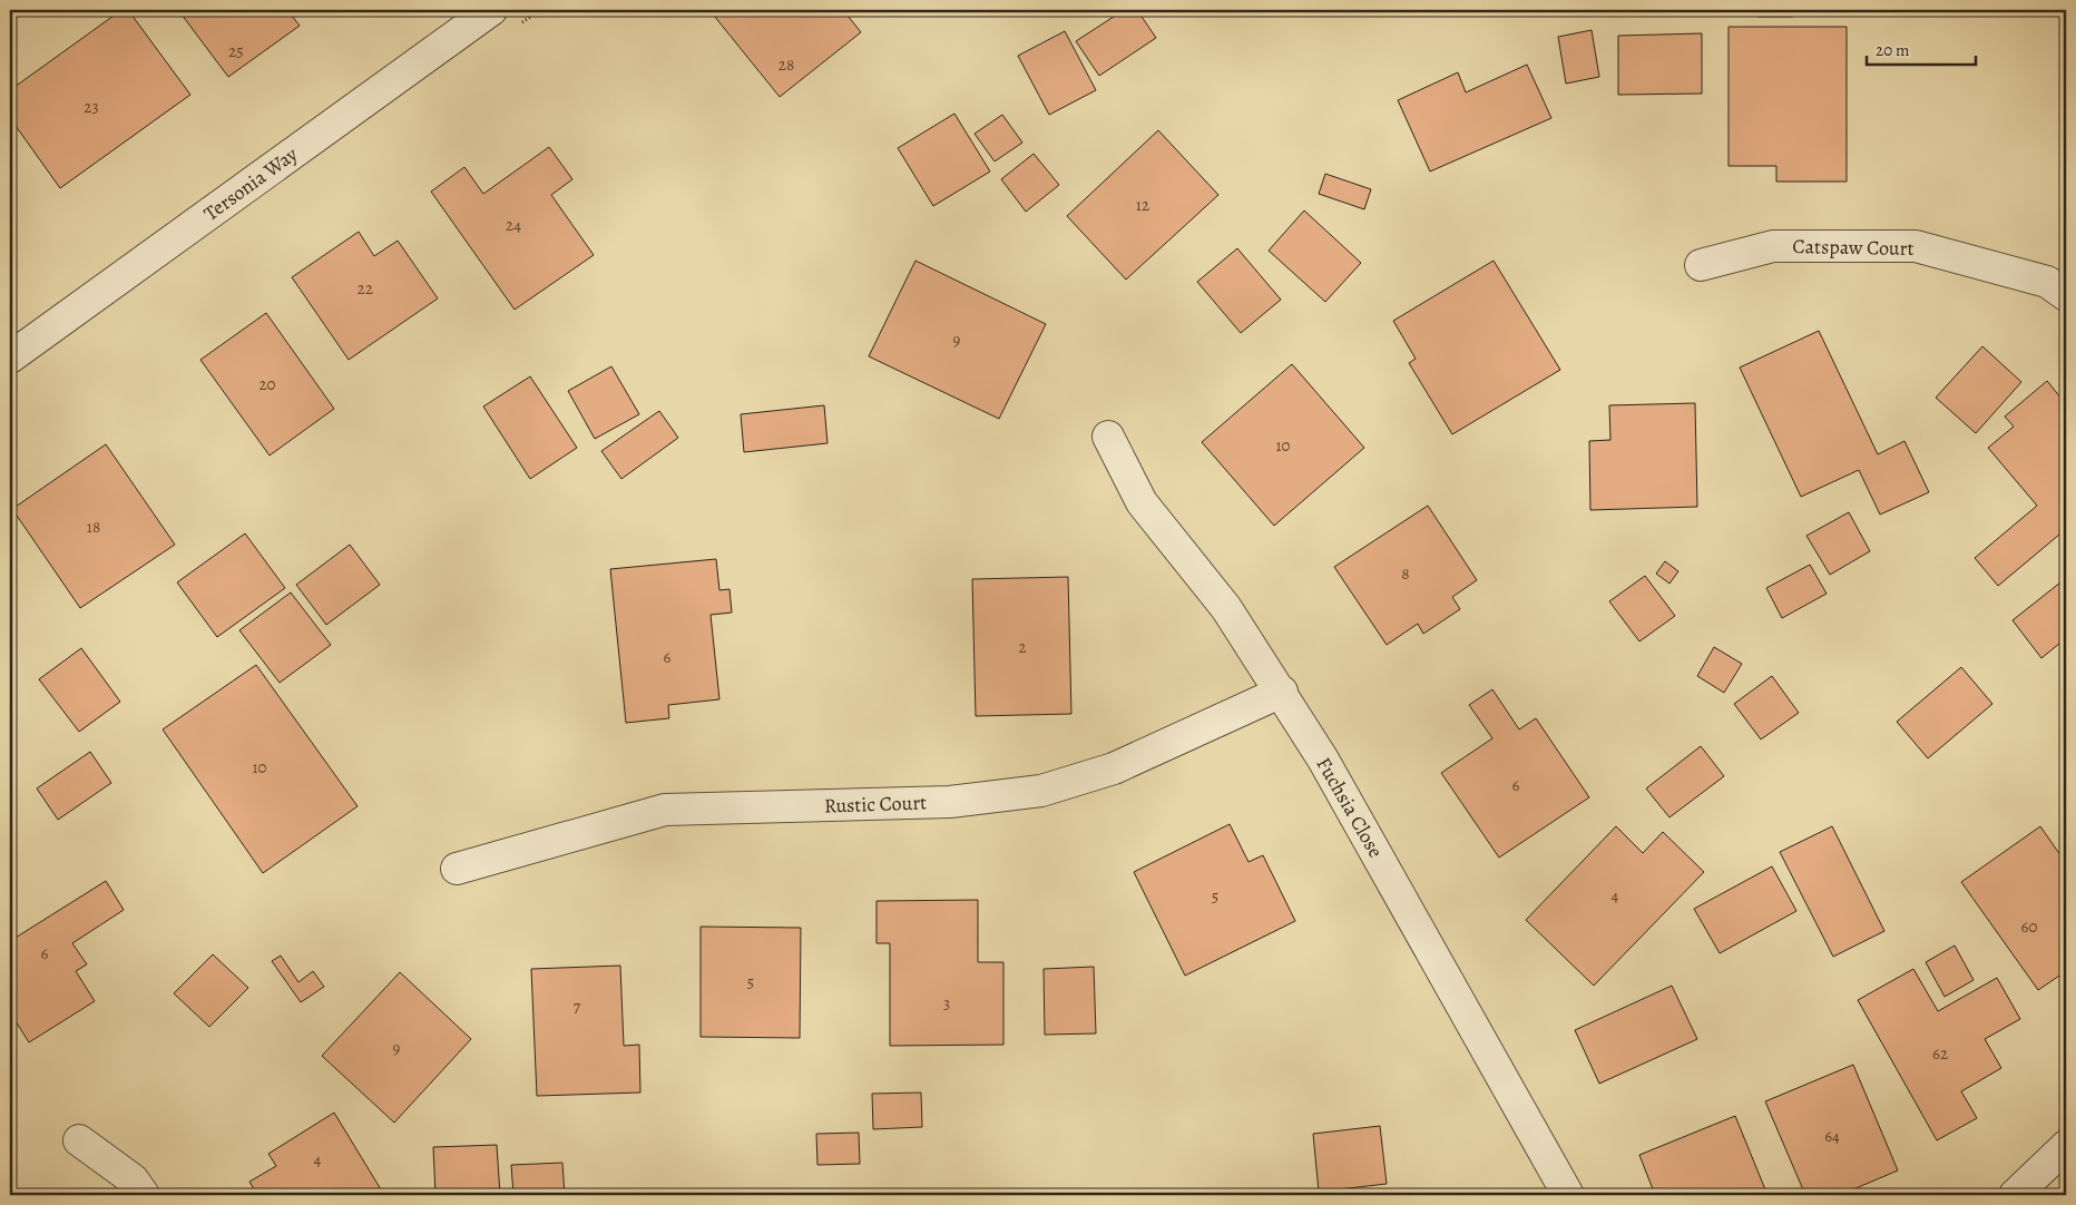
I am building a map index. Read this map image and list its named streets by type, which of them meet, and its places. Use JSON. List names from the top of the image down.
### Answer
{
  "streets": {
    "street": [
      "Tersonia Way",
      "Catspaw Court",
      "Rustic Court",
      "Fuchsia Close"
    ]
  },
  "crossings": [
    ["Rustic Court", "Fuchsia Close"]
  ],
  "house_numbers": [
    "25",
    "28",
    "23",
    "12",
    "24",
    "22",
    "9",
    "20",
    "10",
    "18",
    "8",
    "2",
    "6",
    "10",
    "6",
    "4",
    "5",
    "60",
    "6",
    "5",
    "3",
    "7",
    "9",
    "62",
    "64",
    "4"
  ],
  "scale_bar": "20 m"
}
